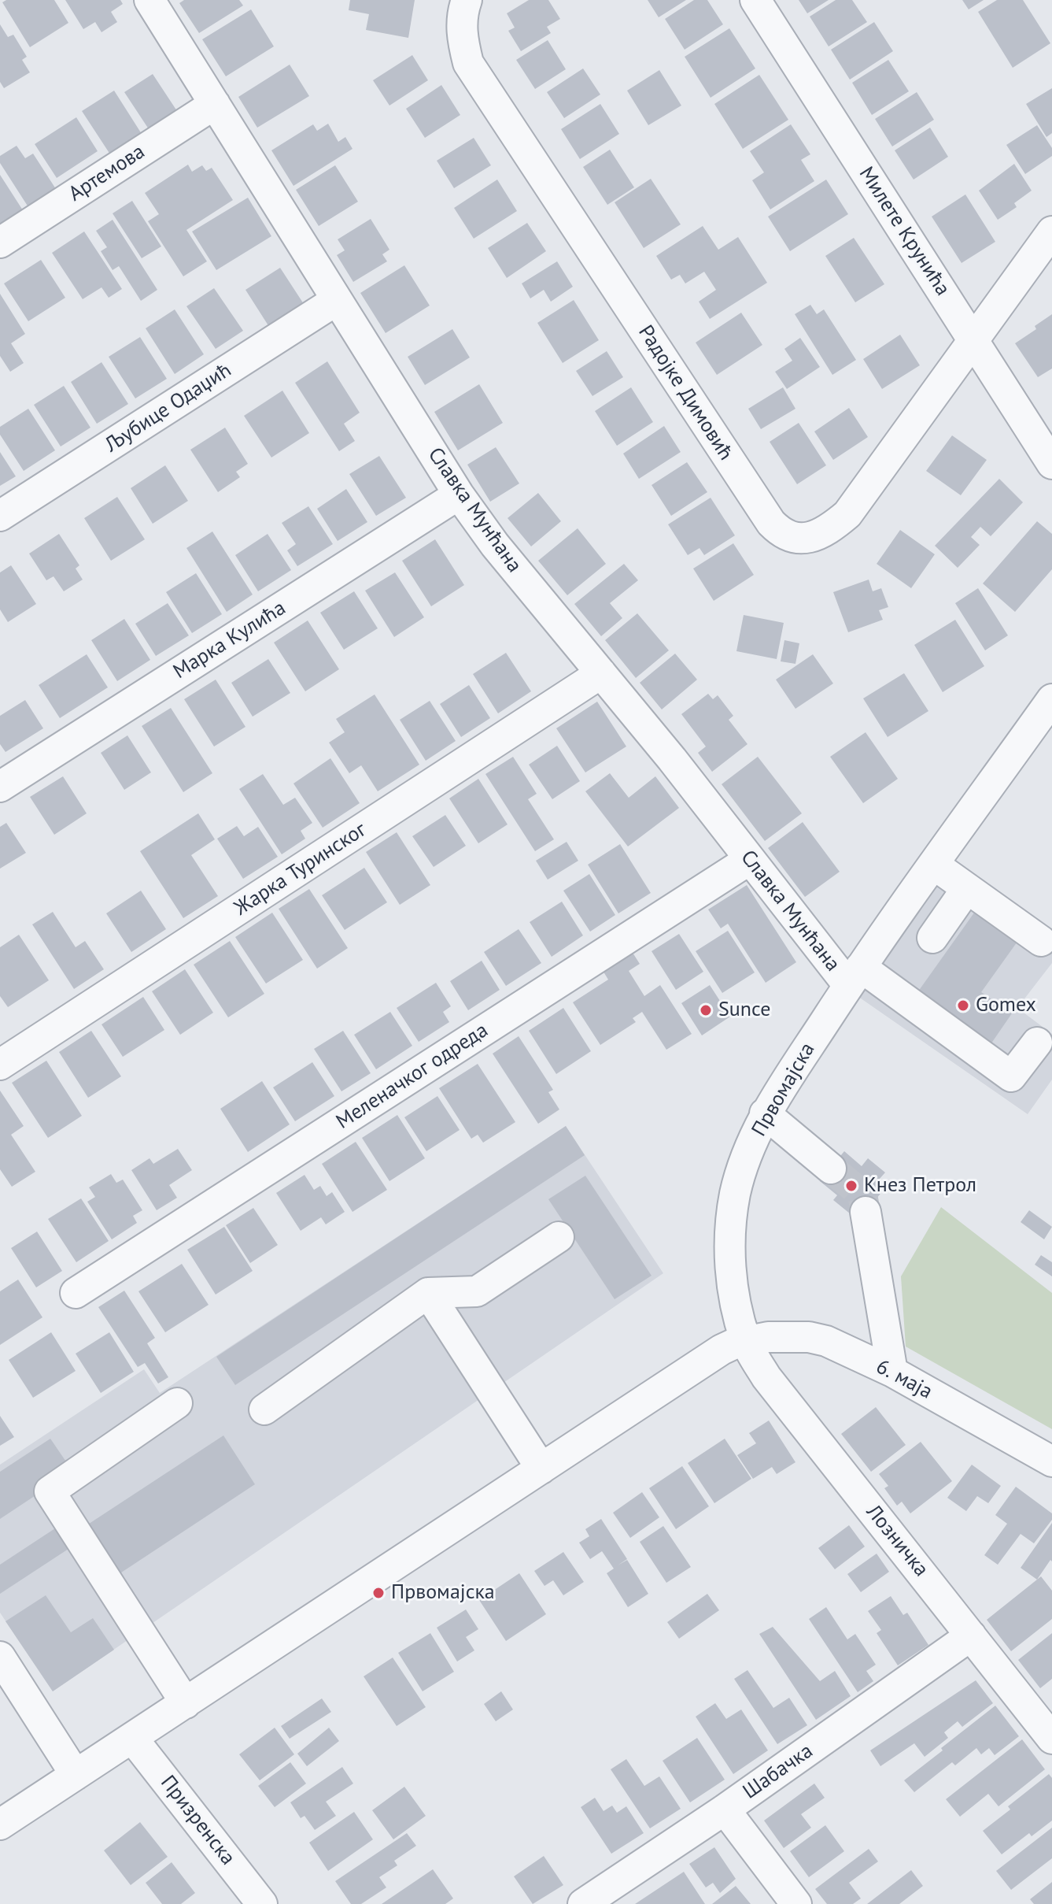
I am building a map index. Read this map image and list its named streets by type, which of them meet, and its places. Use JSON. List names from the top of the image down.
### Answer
{
  "streets": {
    "street": [
      "Артемова",
      "Милете Крунића",
      "Радојке Димовић",
      "Љубице Одаџић",
      "Славка Мунћана",
      "Марка Кулића",
      "Жарка Туринског",
      "Меленачког одреда",
      "Првомајска",
      "6. маја",
      "Лозничка",
      "Шабачка",
      "Призренска"
    ]
  },
  "crossings": [
    ["Артемова", "Славка Мунћана"],
    ["Милете Крунића", "Радојке Димовић"],
    ["Љубице Одаџић", "Славка Мунћана"],
    ["Славка Мунћана", "Марка Кулића"],
    ["Славка Мунћана", "Жарка Туринског"],
    ["Славка Мунћана", "Меленачког одреда"],
    ["Славка Мунћана", "Првомајска"],
    ["Првомајска", "6. маја"],
    ["Првомајска", "Лозничка"],
    ["6. маја", "Лозничка"],
    ["Лозничка", "Шабачка"]
  ],
  "places": [
    "Gomex",
    "Sunce",
    "Кнез Петрол",
    "Првомајска"
  ]
}
